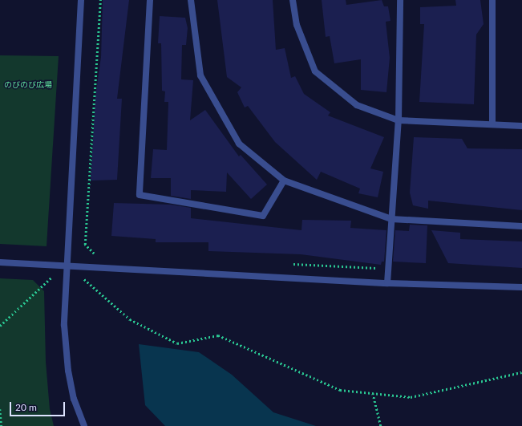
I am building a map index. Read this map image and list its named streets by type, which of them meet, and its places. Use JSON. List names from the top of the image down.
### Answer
{
  "parks": ["のびのび広場"],
  "scale_bar": "20 m"
}
